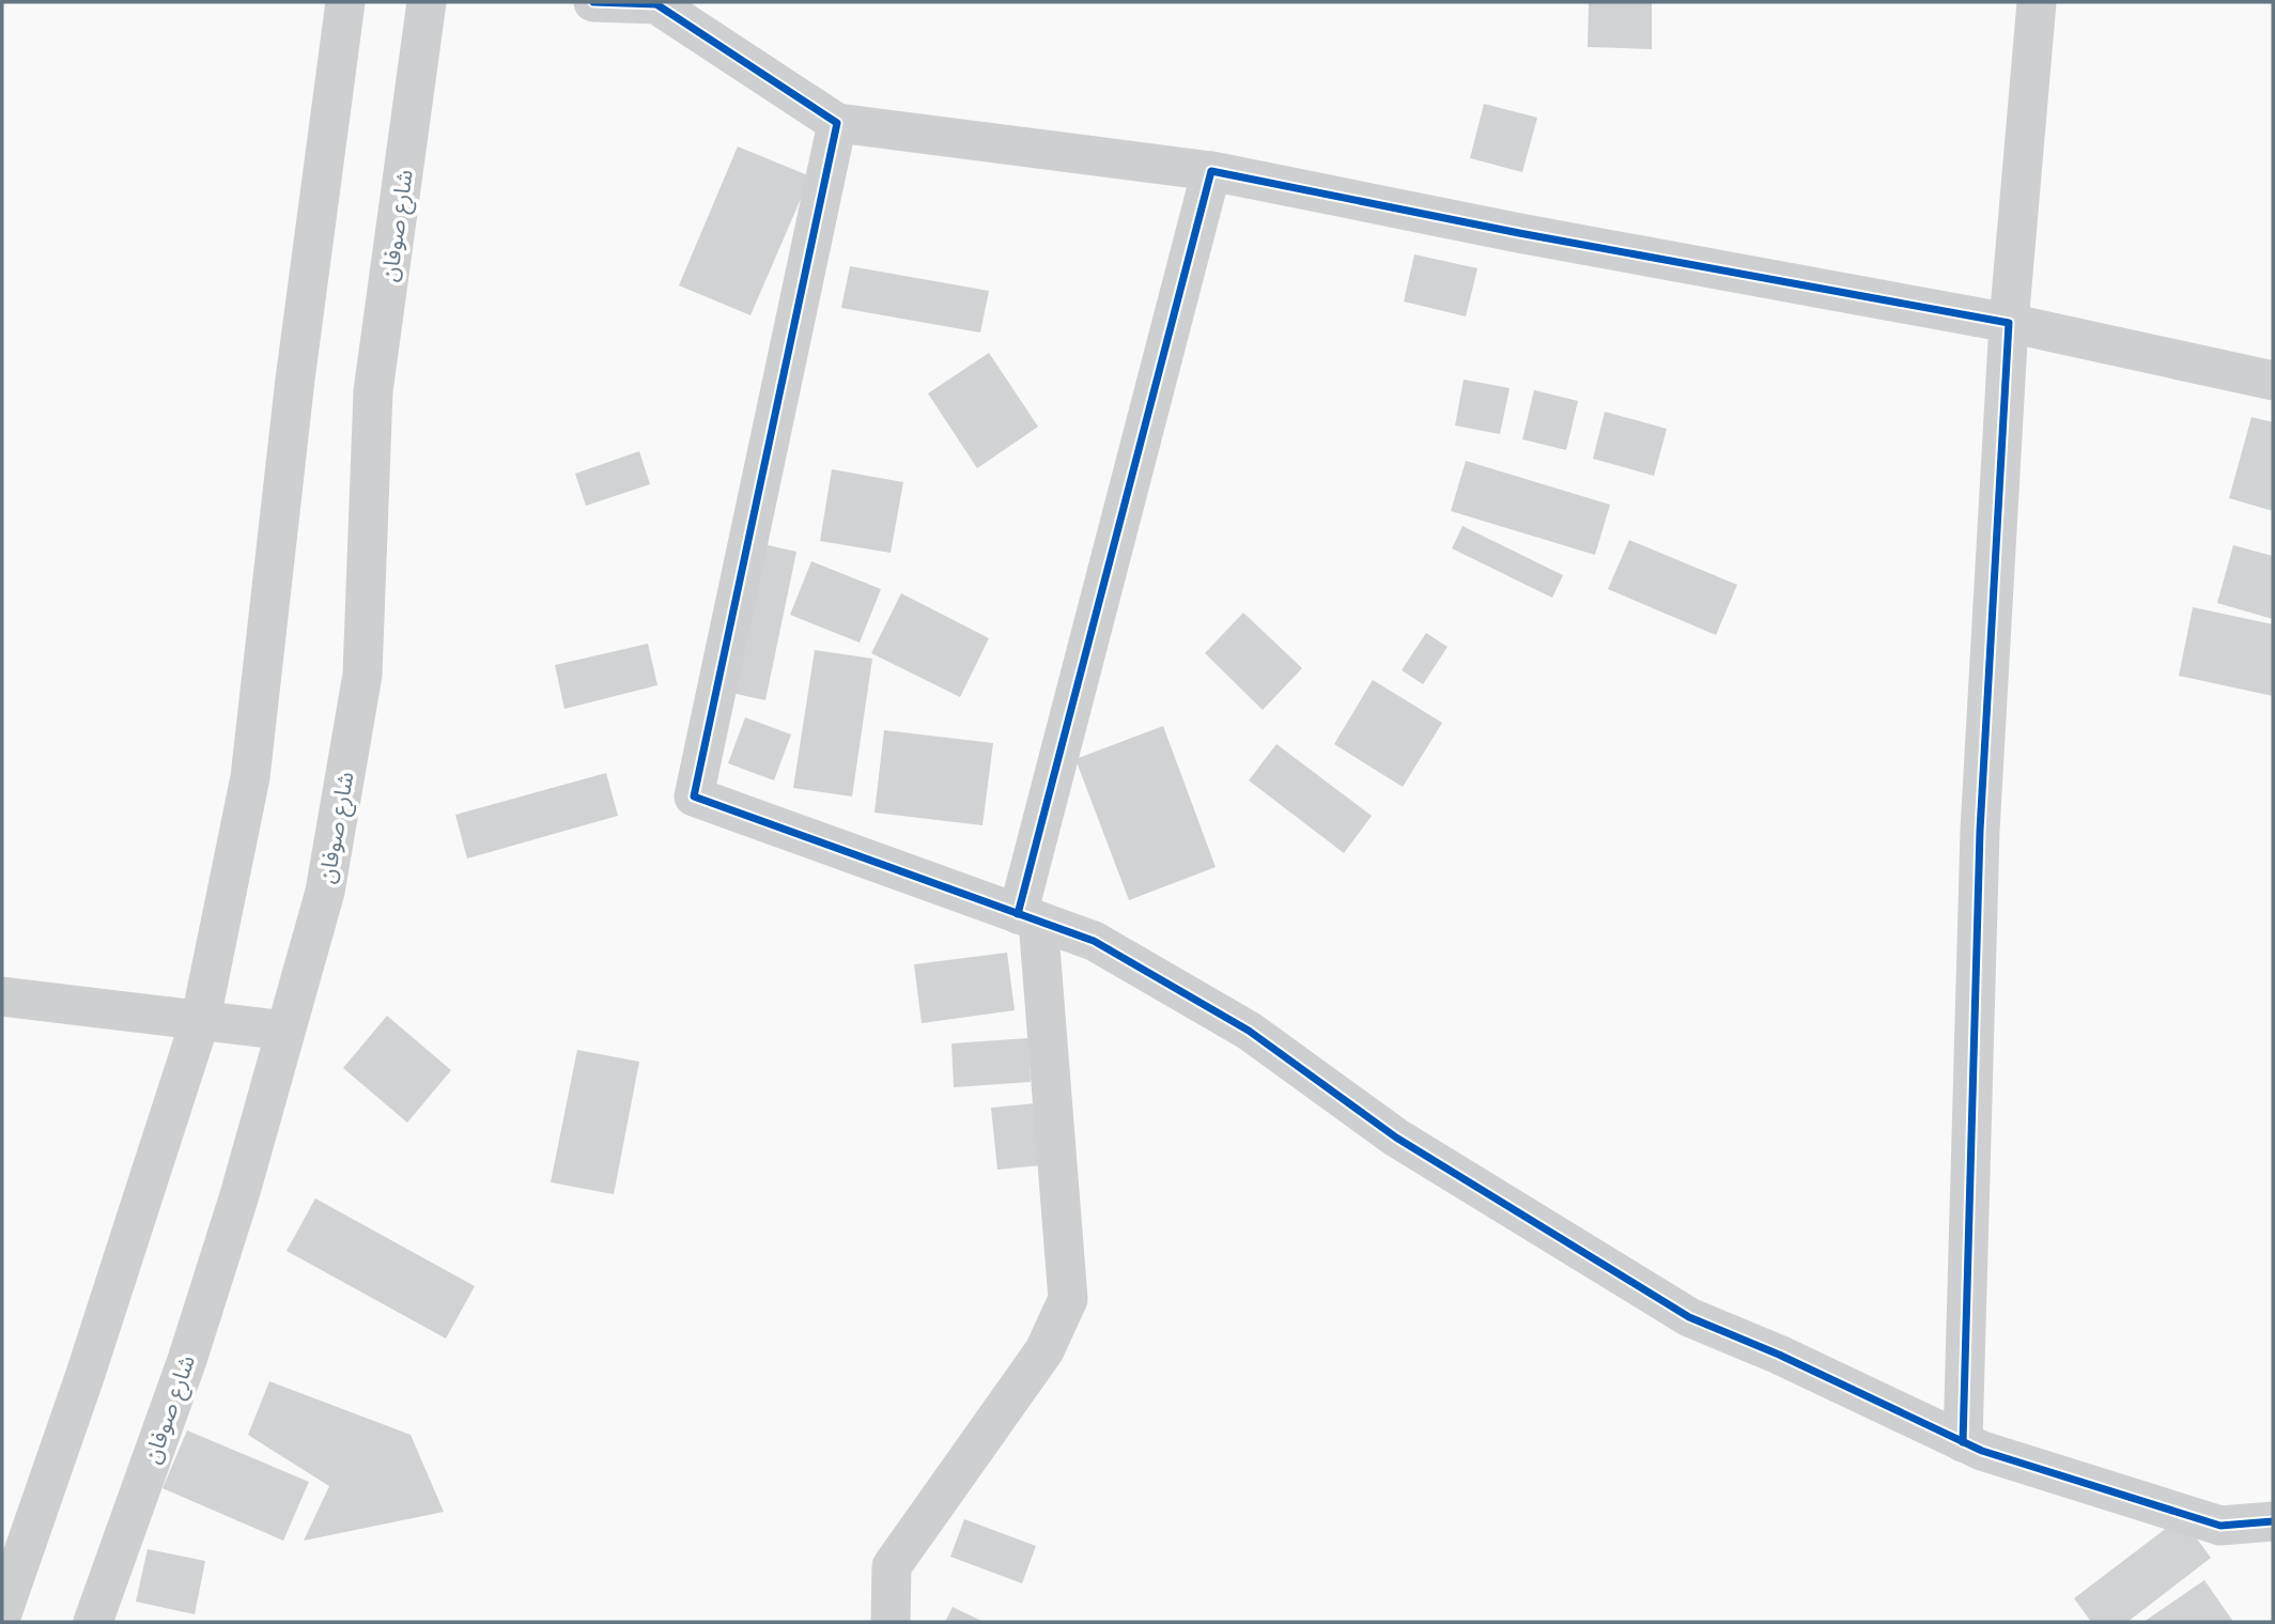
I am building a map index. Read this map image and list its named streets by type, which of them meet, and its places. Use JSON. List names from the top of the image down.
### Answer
{
  "streets": {
    "street": ["شارع صوفان"]
  }
}
